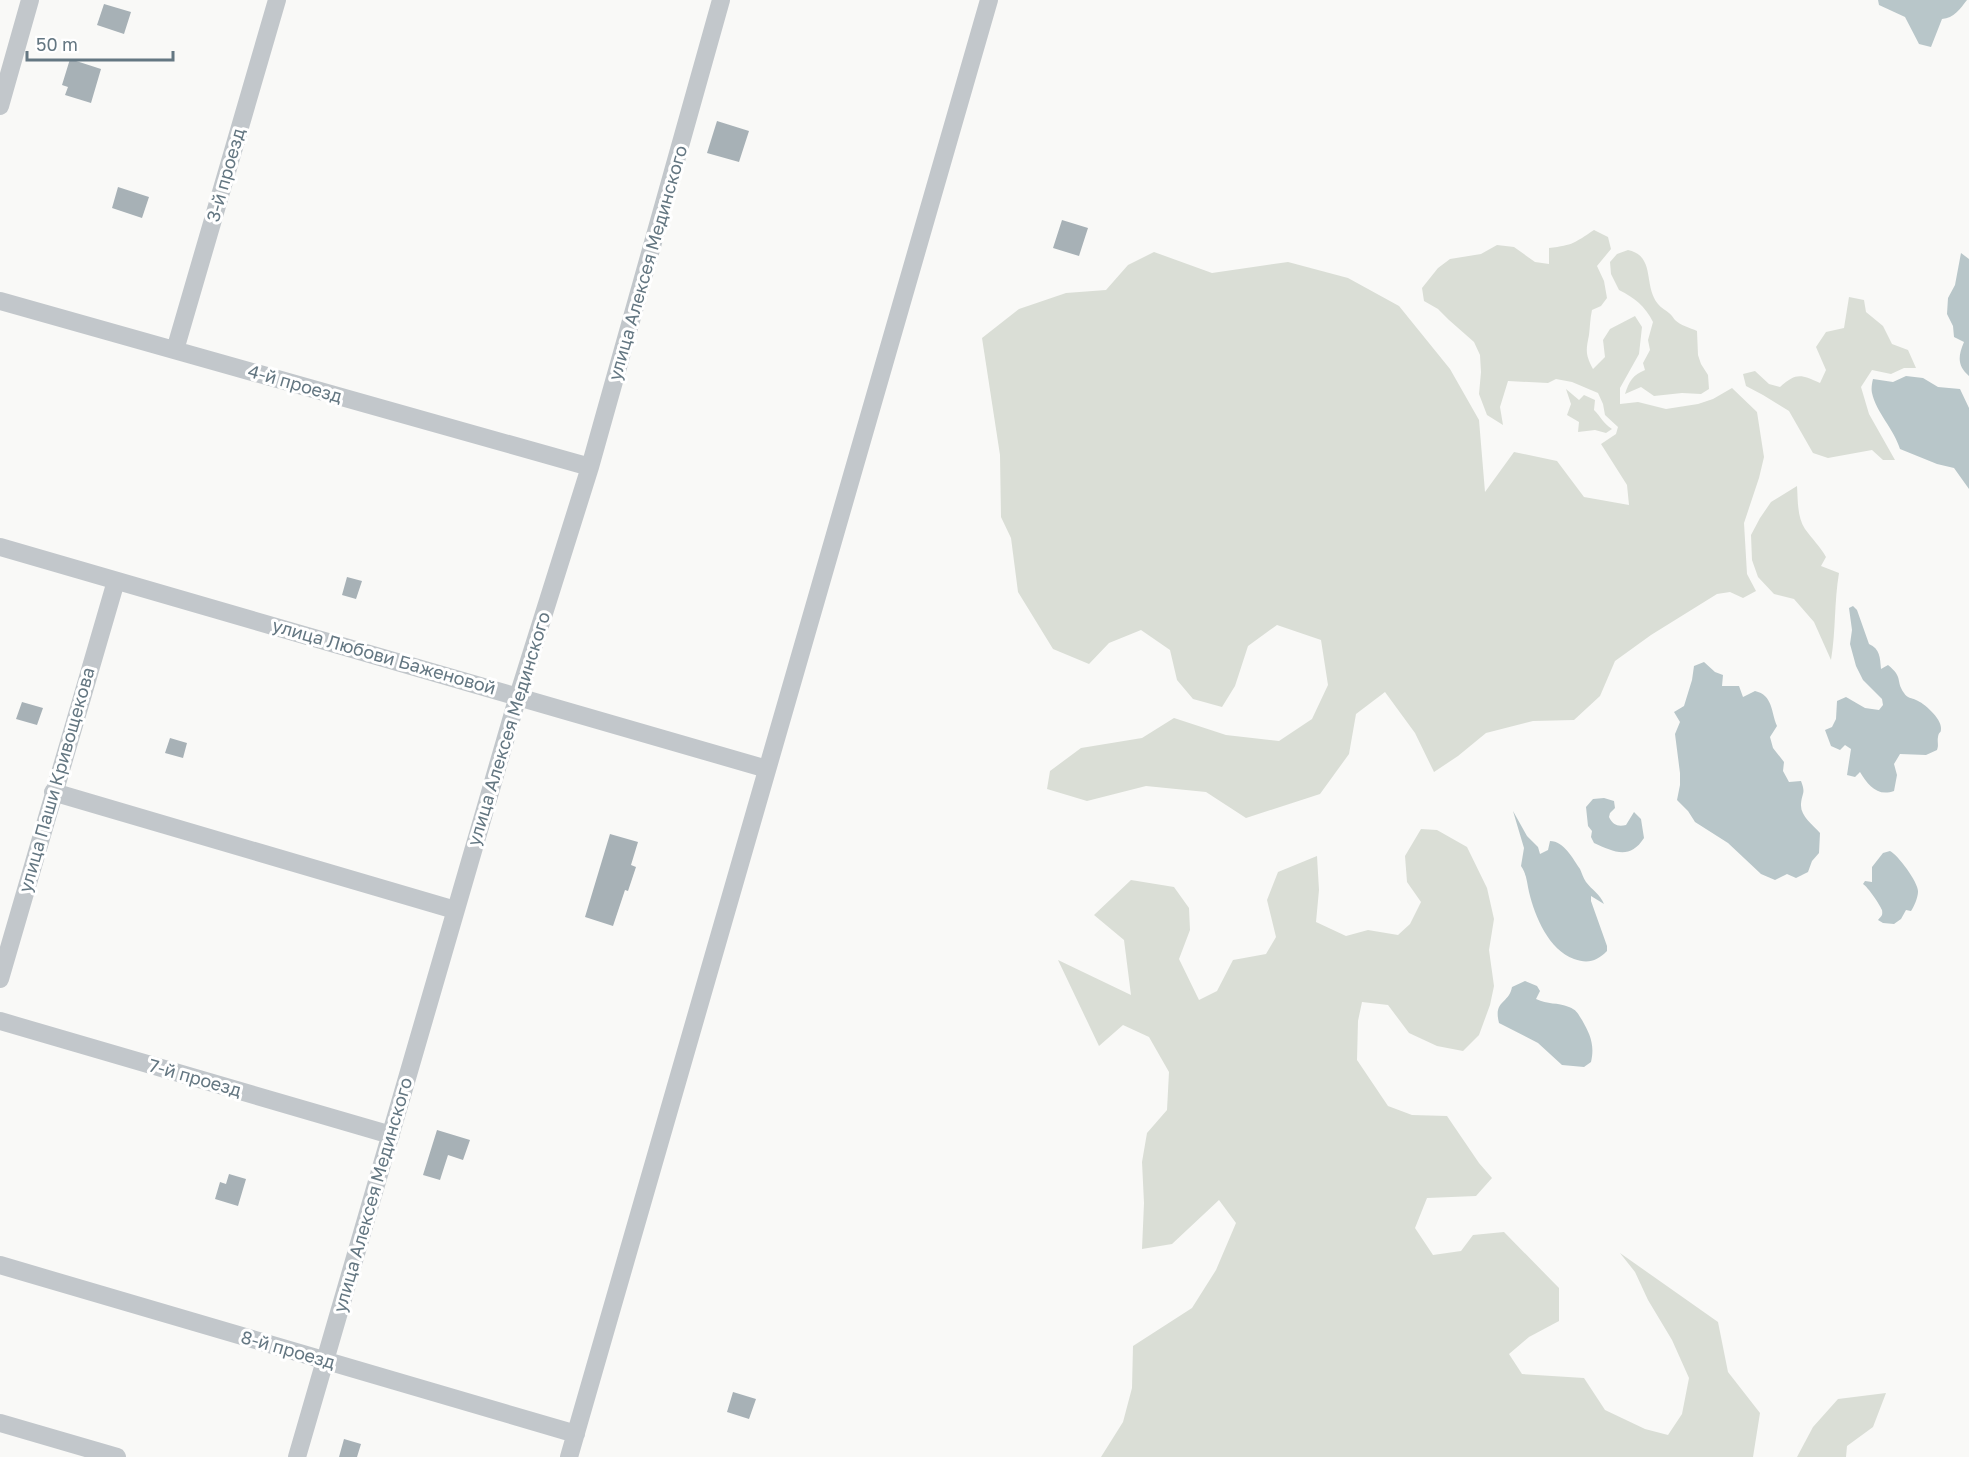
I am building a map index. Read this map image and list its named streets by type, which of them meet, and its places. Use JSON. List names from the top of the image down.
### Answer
{
  "streets": {
    "street": [
      "3-й проезд",
      "улица Алексея Мединского",
      "4-й проезд",
      "улица Любови Баженовой",
      "улица Паши Кривощекова",
      "7-й проезд",
      "8-й проезд"
    ]
  },
  "crossings": [
    ["3-й проезд", "4-й проезд"],
    ["улица Алексея Мединского", "4-й проезд"],
    ["улица Алексея Мединского", "улица Любови Баженовой"],
    ["улица Алексея Мединского", "7-й проезд"],
    ["улица Алексея Мединского", "8-й проезд"],
    ["улица Любови Баженовой", "улица Паши Кривощекова"]
  ],
  "scale_bar": "50 m"
}
